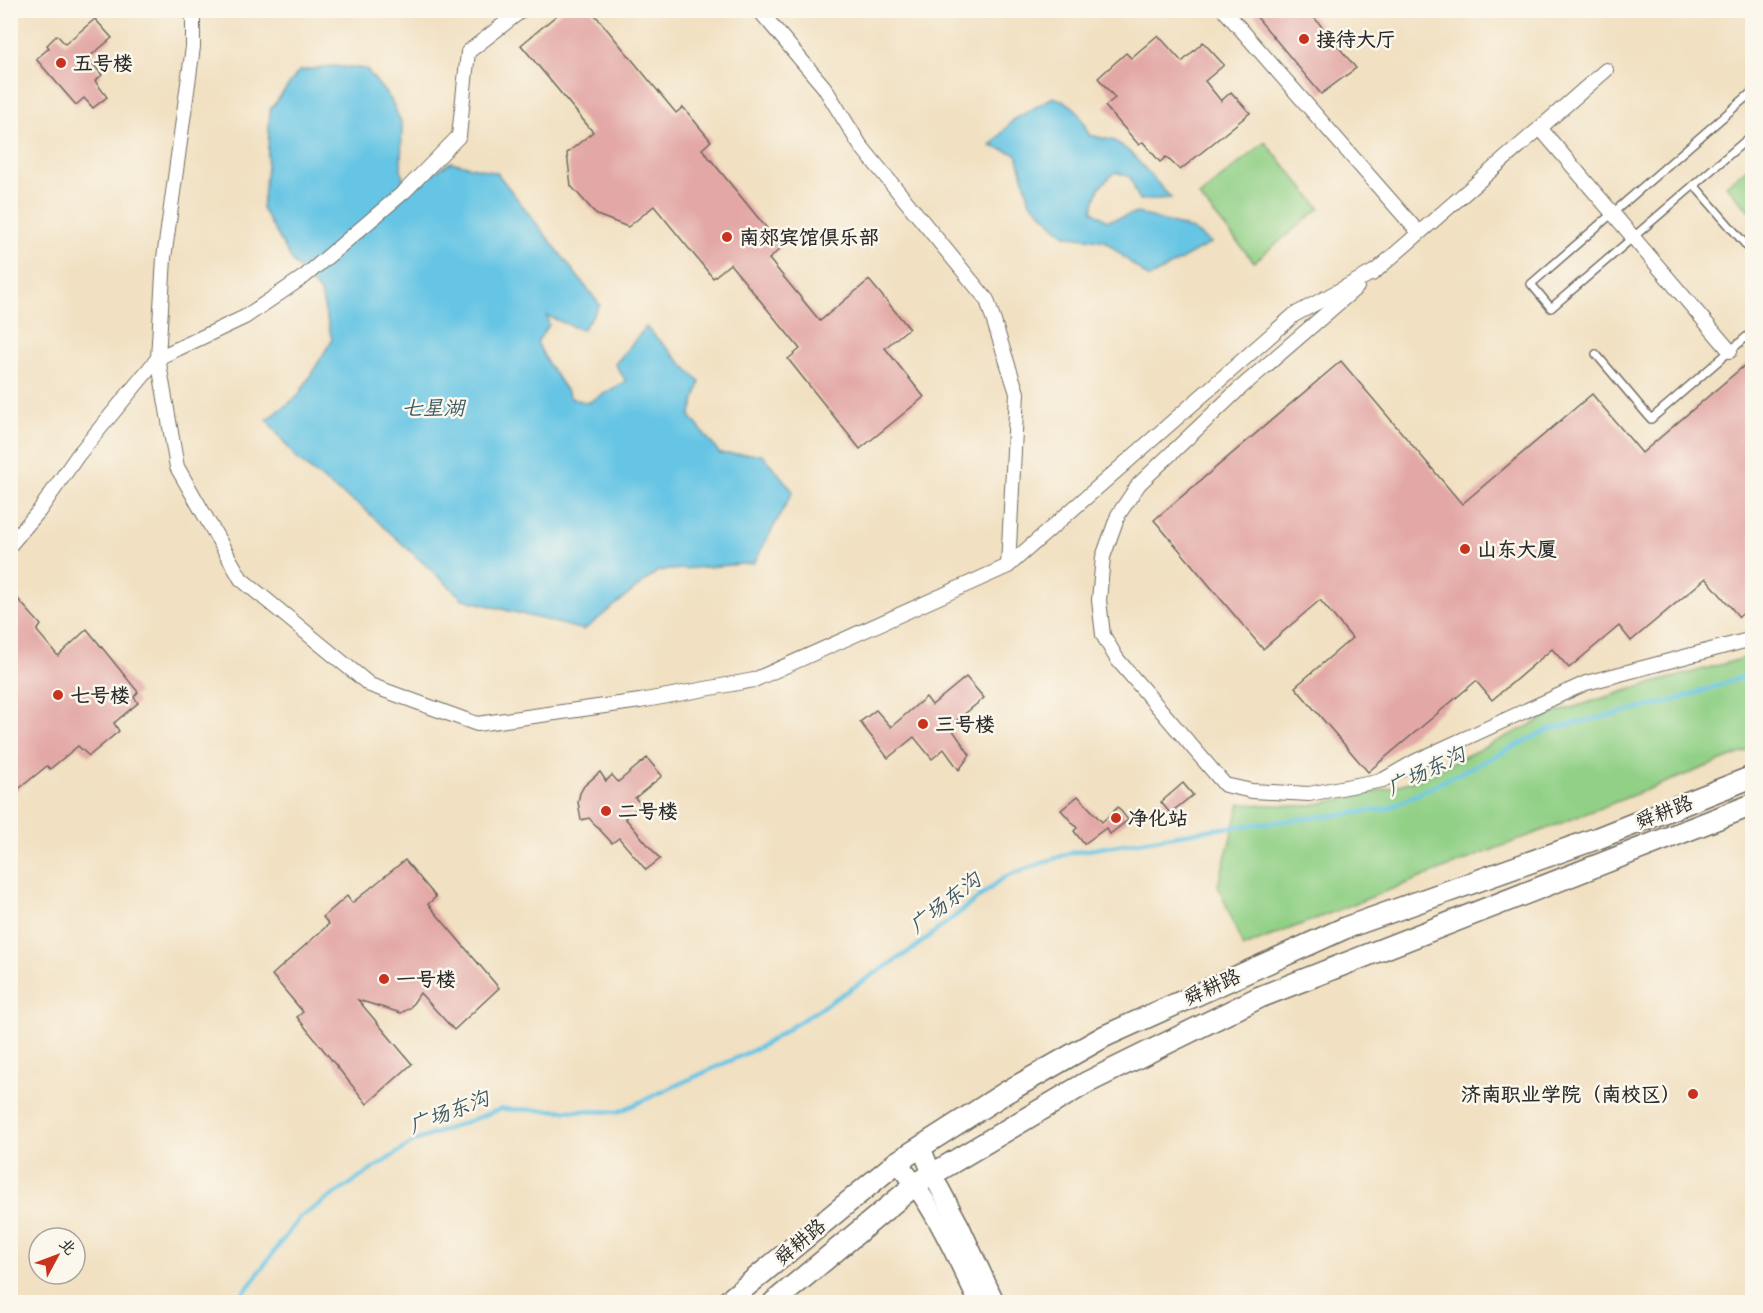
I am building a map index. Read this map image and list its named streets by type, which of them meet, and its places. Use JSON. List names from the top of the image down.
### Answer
{
  "streets": {
    "main road": ["舜耕路"]
  },
  "water": ["七星湖", "广场东沟"],
  "places": [
    "接待大厅",
    "五号楼",
    "南郊宾馆俱乐部",
    "山东大厦",
    "七号楼",
    "三号楼",
    "二号楼",
    "净化站",
    "一号楼",
    "济南职业学院（南校区）"
  ],
  "north": "top right"
}
